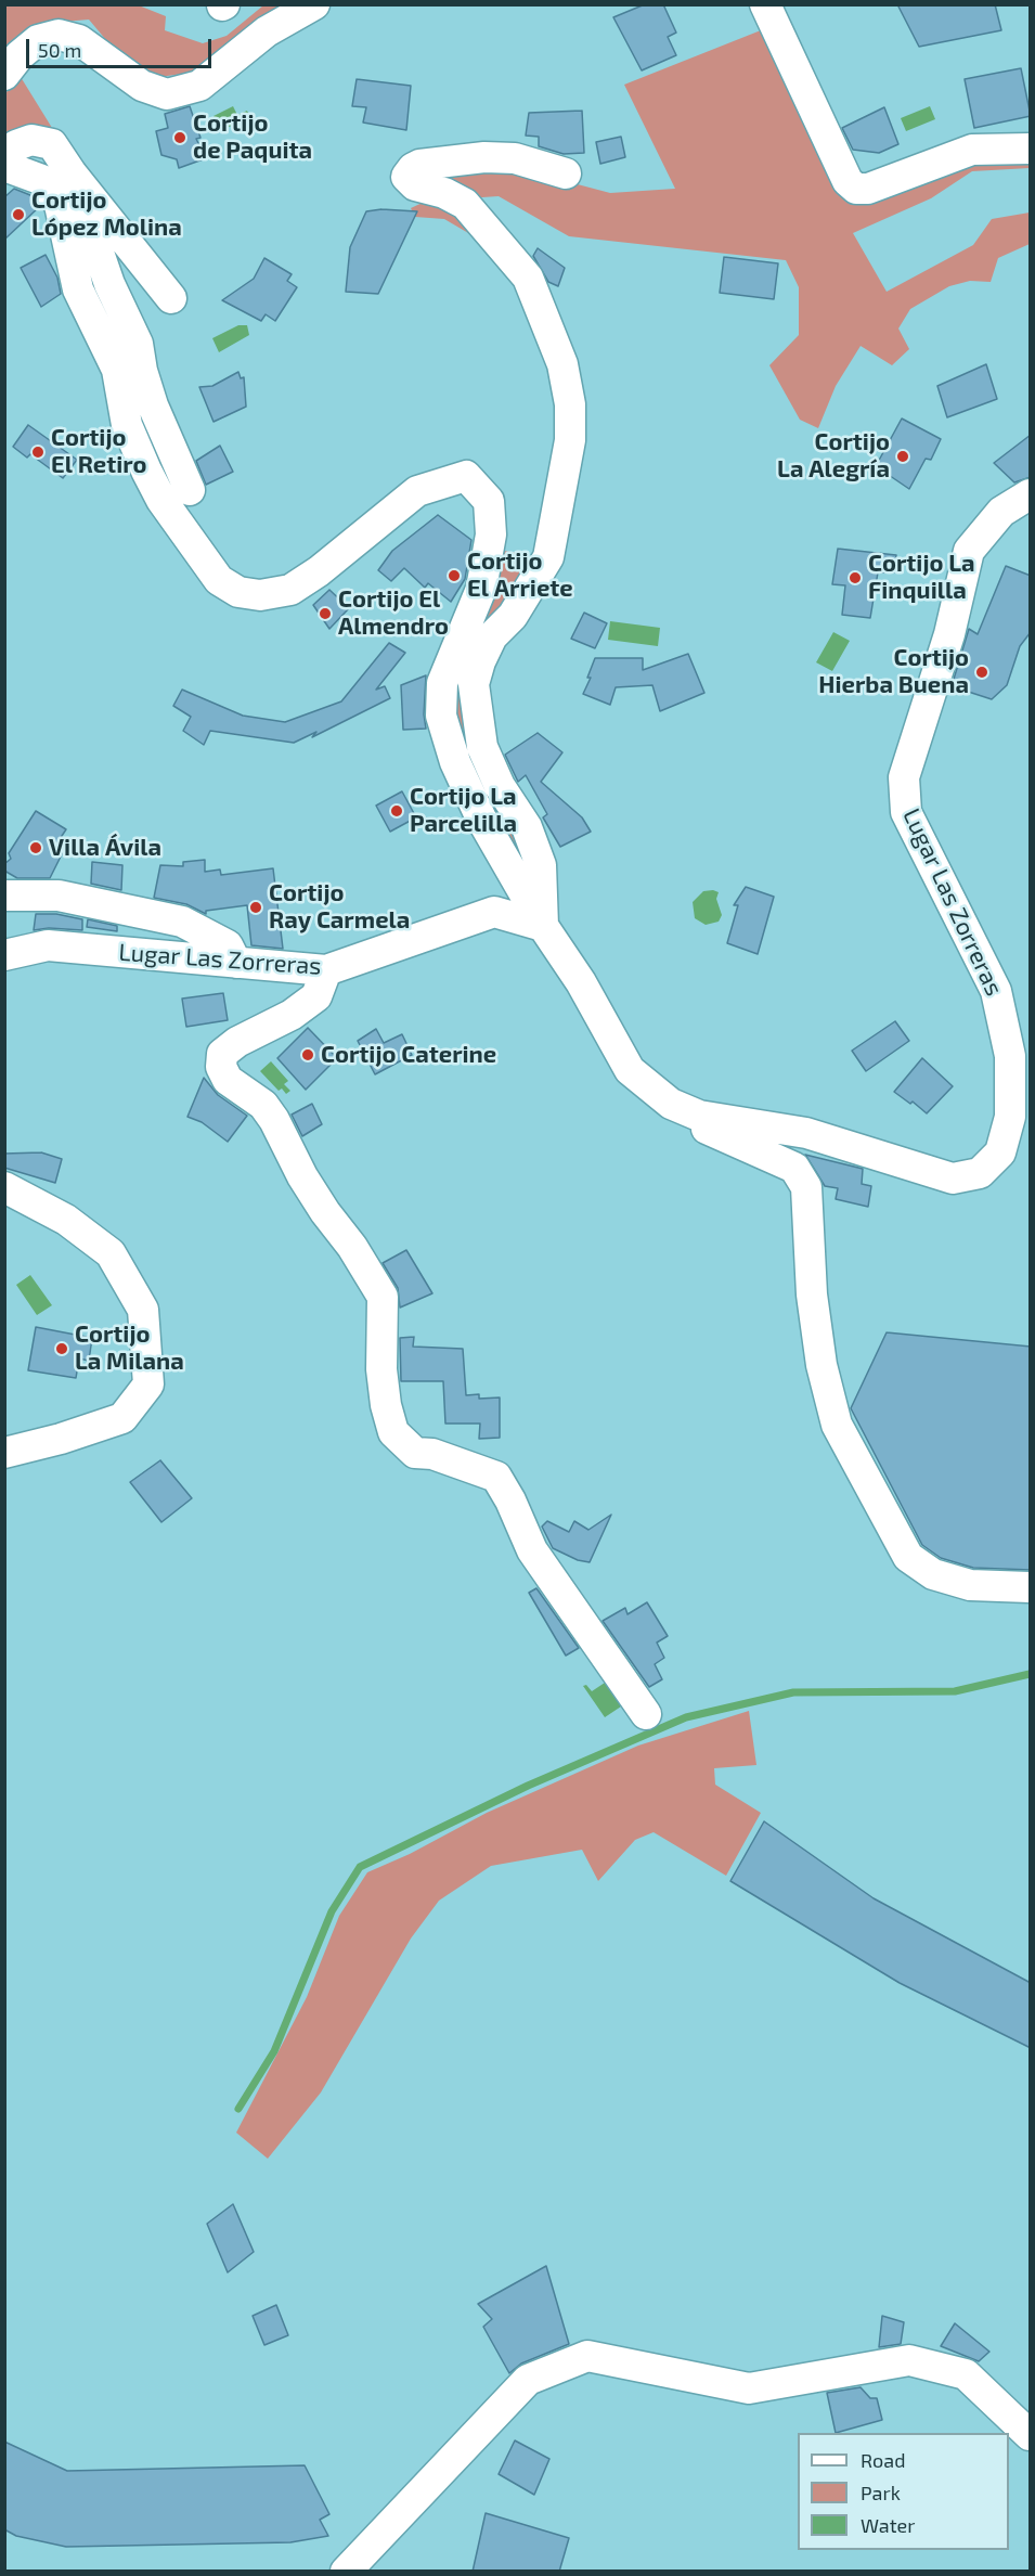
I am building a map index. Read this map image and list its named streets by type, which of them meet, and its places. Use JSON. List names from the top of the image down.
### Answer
{
  "streets": {
    "street": ["Lugar Las Zorreras"]
  },
  "places": [
    "Cortijo de Paquita",
    "Cortijo López Molina",
    "Cortijo El Retiro",
    "Cortijo La Alegría",
    "Cortijo El Arriete",
    "Cortijo La Finquilla",
    "Cortijo El Almendro",
    "Cortijo Hierba Buena",
    "Cortijo La Parcelilla",
    "Villa Ávila",
    "Cortijo Ray Carmela",
    "Cortijo Caterine",
    "Cortijo La Milana"
  ],
  "legend": ["Road", "Park", "Water"],
  "scale_bar": "50 m"
}
